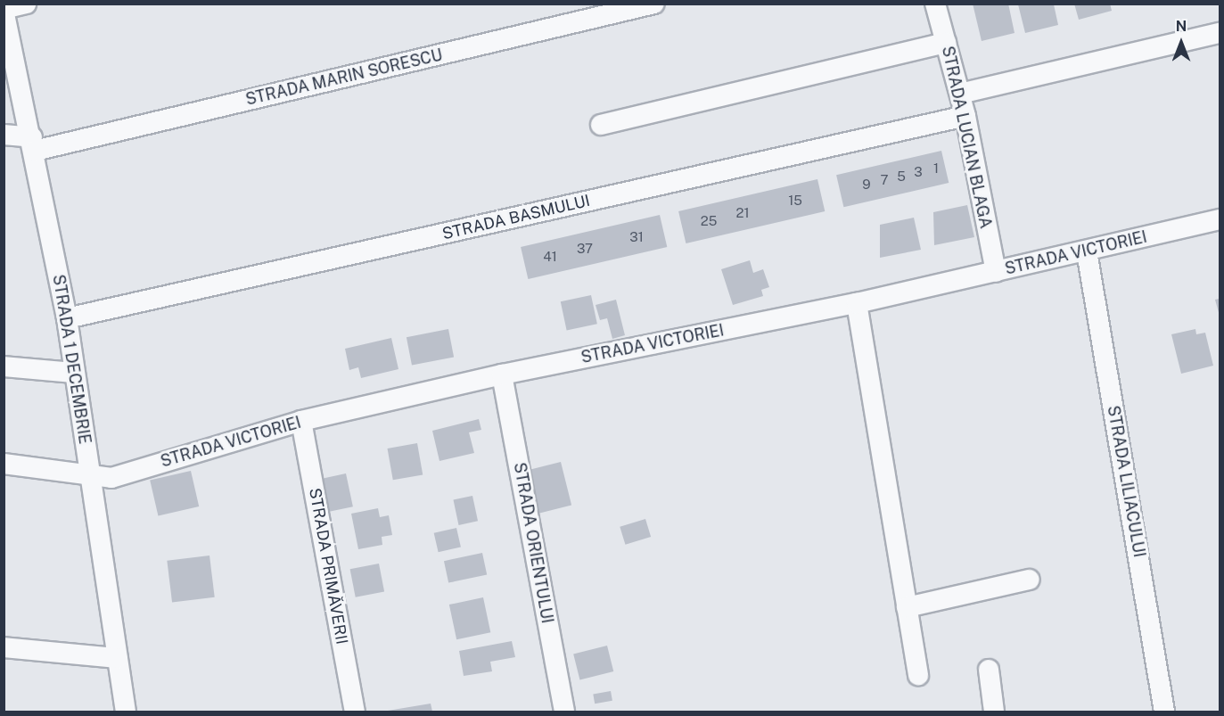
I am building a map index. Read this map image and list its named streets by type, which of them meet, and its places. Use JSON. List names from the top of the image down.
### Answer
{
  "streets": {
    "street": [
      "STRADA MARIN SORESCU",
      "STRADA LUCIAN BLAGA",
      "STRADA BASMULUI",
      "STRADA VICTORIEI",
      "STRADA 1 DECEMBRIE",
      "STRADA LILIACULUI",
      "STRADA ORIENTULUI",
      "STRADA PRIMĂVERII"
    ]
  },
  "crossings": [
    ["STRADA MARIN SORESCU", "STRADA 1 DECEMBRIE"],
    ["STRADA LUCIAN BLAGA", "STRADA BASMULUI"],
    ["STRADA LUCIAN BLAGA", "STRADA VICTORIEI"],
    ["STRADA BASMULUI", "STRADA 1 DECEMBRIE"],
    ["STRADA VICTORIEI", "STRADA 1 DECEMBRIE"],
    ["STRADA VICTORIEI", "STRADA LILIACULUI"],
    ["STRADA VICTORIEI", "STRADA ORIENTULUI"],
    ["STRADA VICTORIEI", "STRADA PRIMĂVERII"]
  ],
  "house_numbers": [
    "1",
    "3",
    "5",
    "7",
    "9",
    "15",
    "21",
    "25",
    "31",
    "37",
    "41"
  ],
  "north": "top"
}
